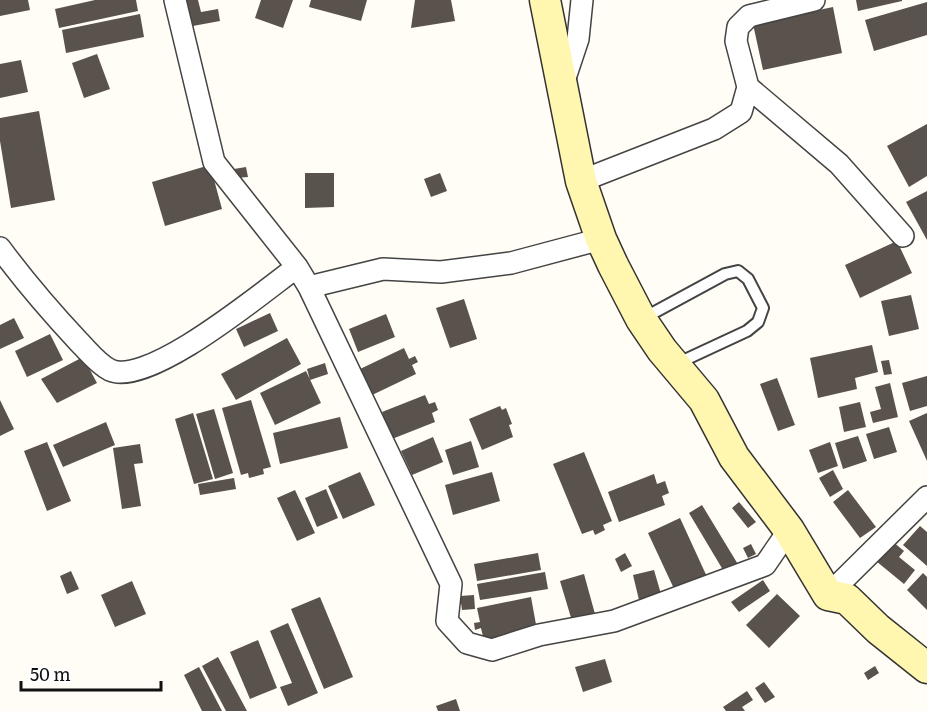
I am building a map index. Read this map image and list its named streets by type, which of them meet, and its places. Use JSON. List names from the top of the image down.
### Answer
{
  "scale_bar": "50 m"
}
